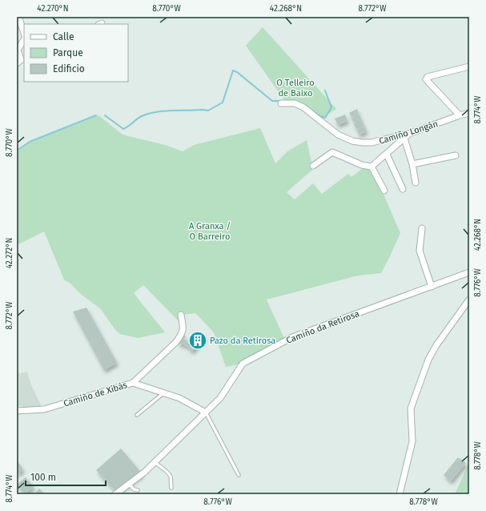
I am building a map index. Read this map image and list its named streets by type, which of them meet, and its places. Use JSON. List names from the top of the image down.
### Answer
{
  "streets": {
    "street": ["Camiño Longán", "Camiño da Retirosa", "Camiño de Xibás"]
  },
  "crossings": [
    ["Camiño da Retirosa", "Camiño de Xibás"]
  ],
  "parks": ["O Telleiro de Baixo", "A Granxa / O Barreiro"],
  "places": {
    "building": ["Pazo da Retirosa"]
  },
  "legend": ["Calle", "Parque", "Edificio"],
  "scale_bar": "100 m",
  "coordinates": [
    "42.270°N",
    "8.770°W",
    "42.268°N",
    "8.772°W",
    "8.774°W",
    "42.272°N",
    "8.776°W",
    "8.778°W"
  ]
}
